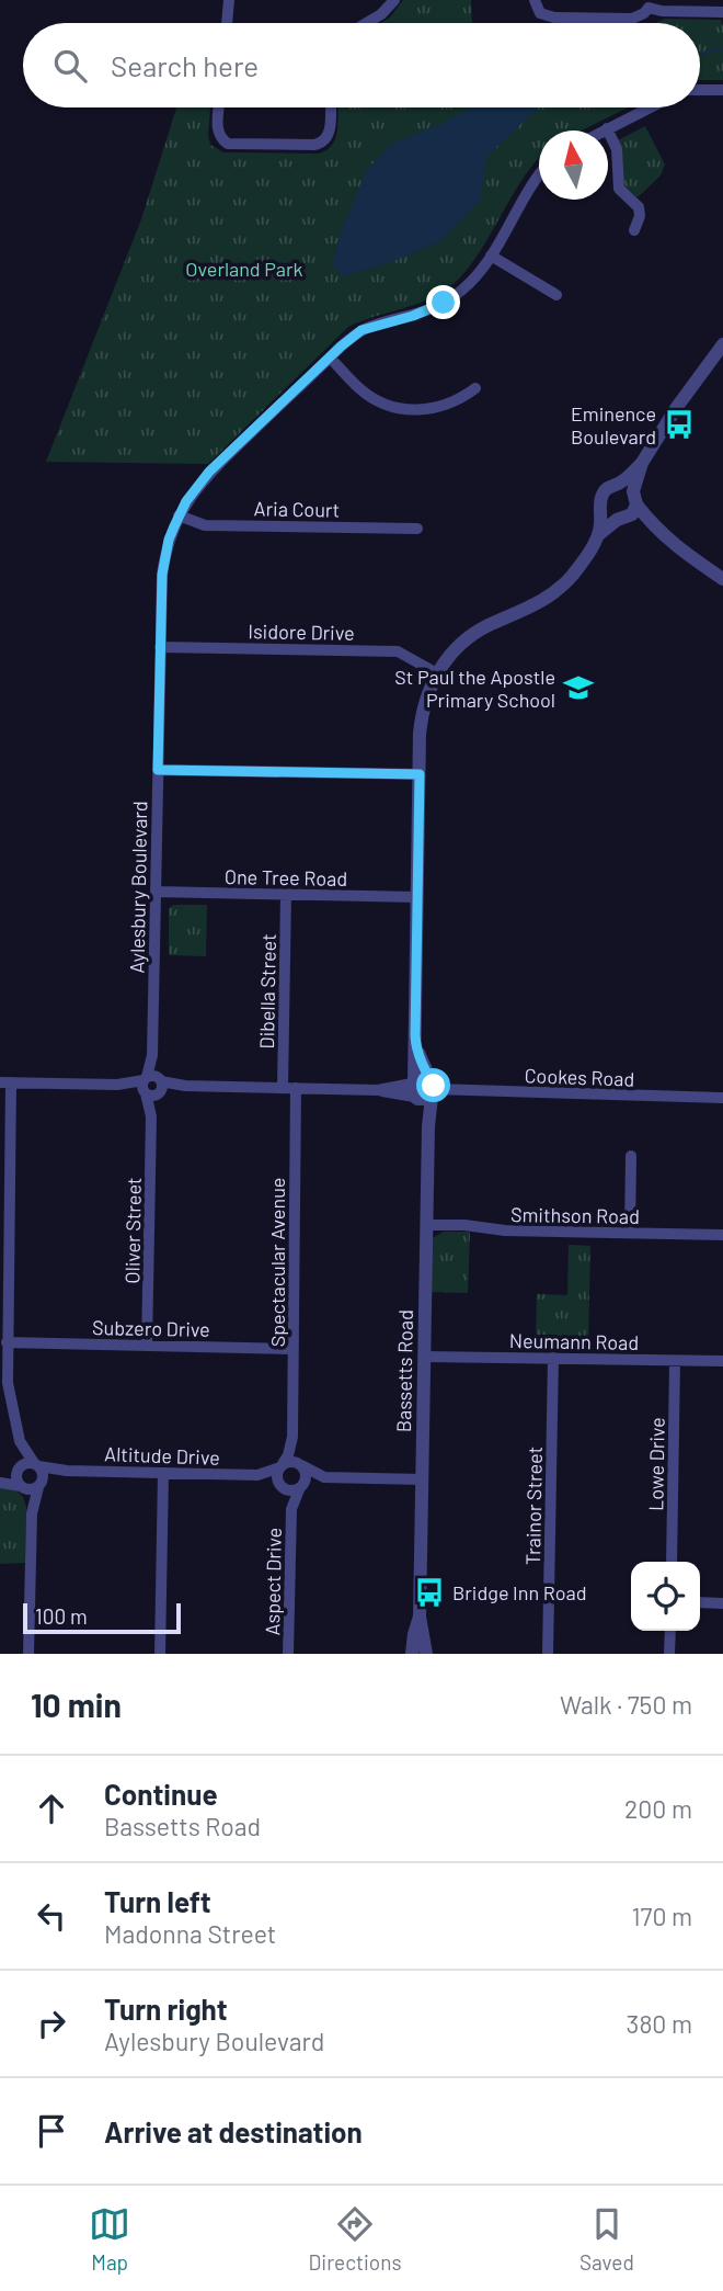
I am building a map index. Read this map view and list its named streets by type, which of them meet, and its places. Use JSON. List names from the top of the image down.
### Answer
{
  "streets": {
    "street": [
      "Aria Court",
      "Isidore Drive",
      "One Tree Road",
      "Aylesbury Boulevard",
      "Dibella Street",
      "Cookes Road",
      "Smithson Road",
      "Oliver Street",
      "Spectacular Avenue",
      "Subzero Drive",
      "Neumann Road",
      "Bassetts Road",
      "Altitude Drive",
      "Lowe Drive",
      "Trainor Street",
      "Aspect Drive"
    ]
  },
  "crossings": [
    ["Aria Court", "Aylesbury Boulevard"],
    ["Isidore Drive", "Aylesbury Boulevard"],
    ["Isidore Drive", "Bassetts Road"],
    ["One Tree Road", "Aylesbury Boulevard"],
    ["One Tree Road", "Dibella Street"],
    ["One Tree Road", "Bassetts Road"],
    ["Aylesbury Boulevard", "Cookes Road"],
    ["Aylesbury Boulevard", "Oliver Street"],
    ["Dibella Street", "Cookes Road"],
    ["Cookes Road", "Oliver Street"],
    ["Cookes Road", "Spectacular Avenue"],
    ["Cookes Road", "Bassetts Road"],
    ["Smithson Road", "Bassetts Road"],
    ["Oliver Street", "Subzero Drive"],
    ["Spectacular Avenue", "Subzero Drive"],
    ["Spectacular Avenue", "Altitude Drive"],
    ["Spectacular Avenue", "Aspect Drive"],
    ["Neumann Road", "Bassetts Road"],
    ["Neumann Road", "Lowe Drive"],
    ["Neumann Road", "Trainor Street"],
    ["Altitude Drive", "Aspect Drive"]
  ],
  "parks": ["Overland Park"],
  "places": {
    "bus stop": ["Eminence Boulevard", "Bridge Inn Road"],
    "school or university": ["St Paul the Apostle Primary School"]
  },
  "scale_bar": "100 m",
  "north": "top",
  "page": {
    "search": "Search here",
    "scale": "100 m",
    "heading": ["10 min", "Walk · 750 m"],
    "list": [
      ["Continue", "Bassetts Road", "200 m"],
      ["Turn left", "Madonna Street", "170 m"],
      ["Turn right", "Aylesbury Boulevard", "380 m"],
      "Arrive at destination"
    ],
    "nav": ["Map", "Directions", "Saved"]
  }
}
